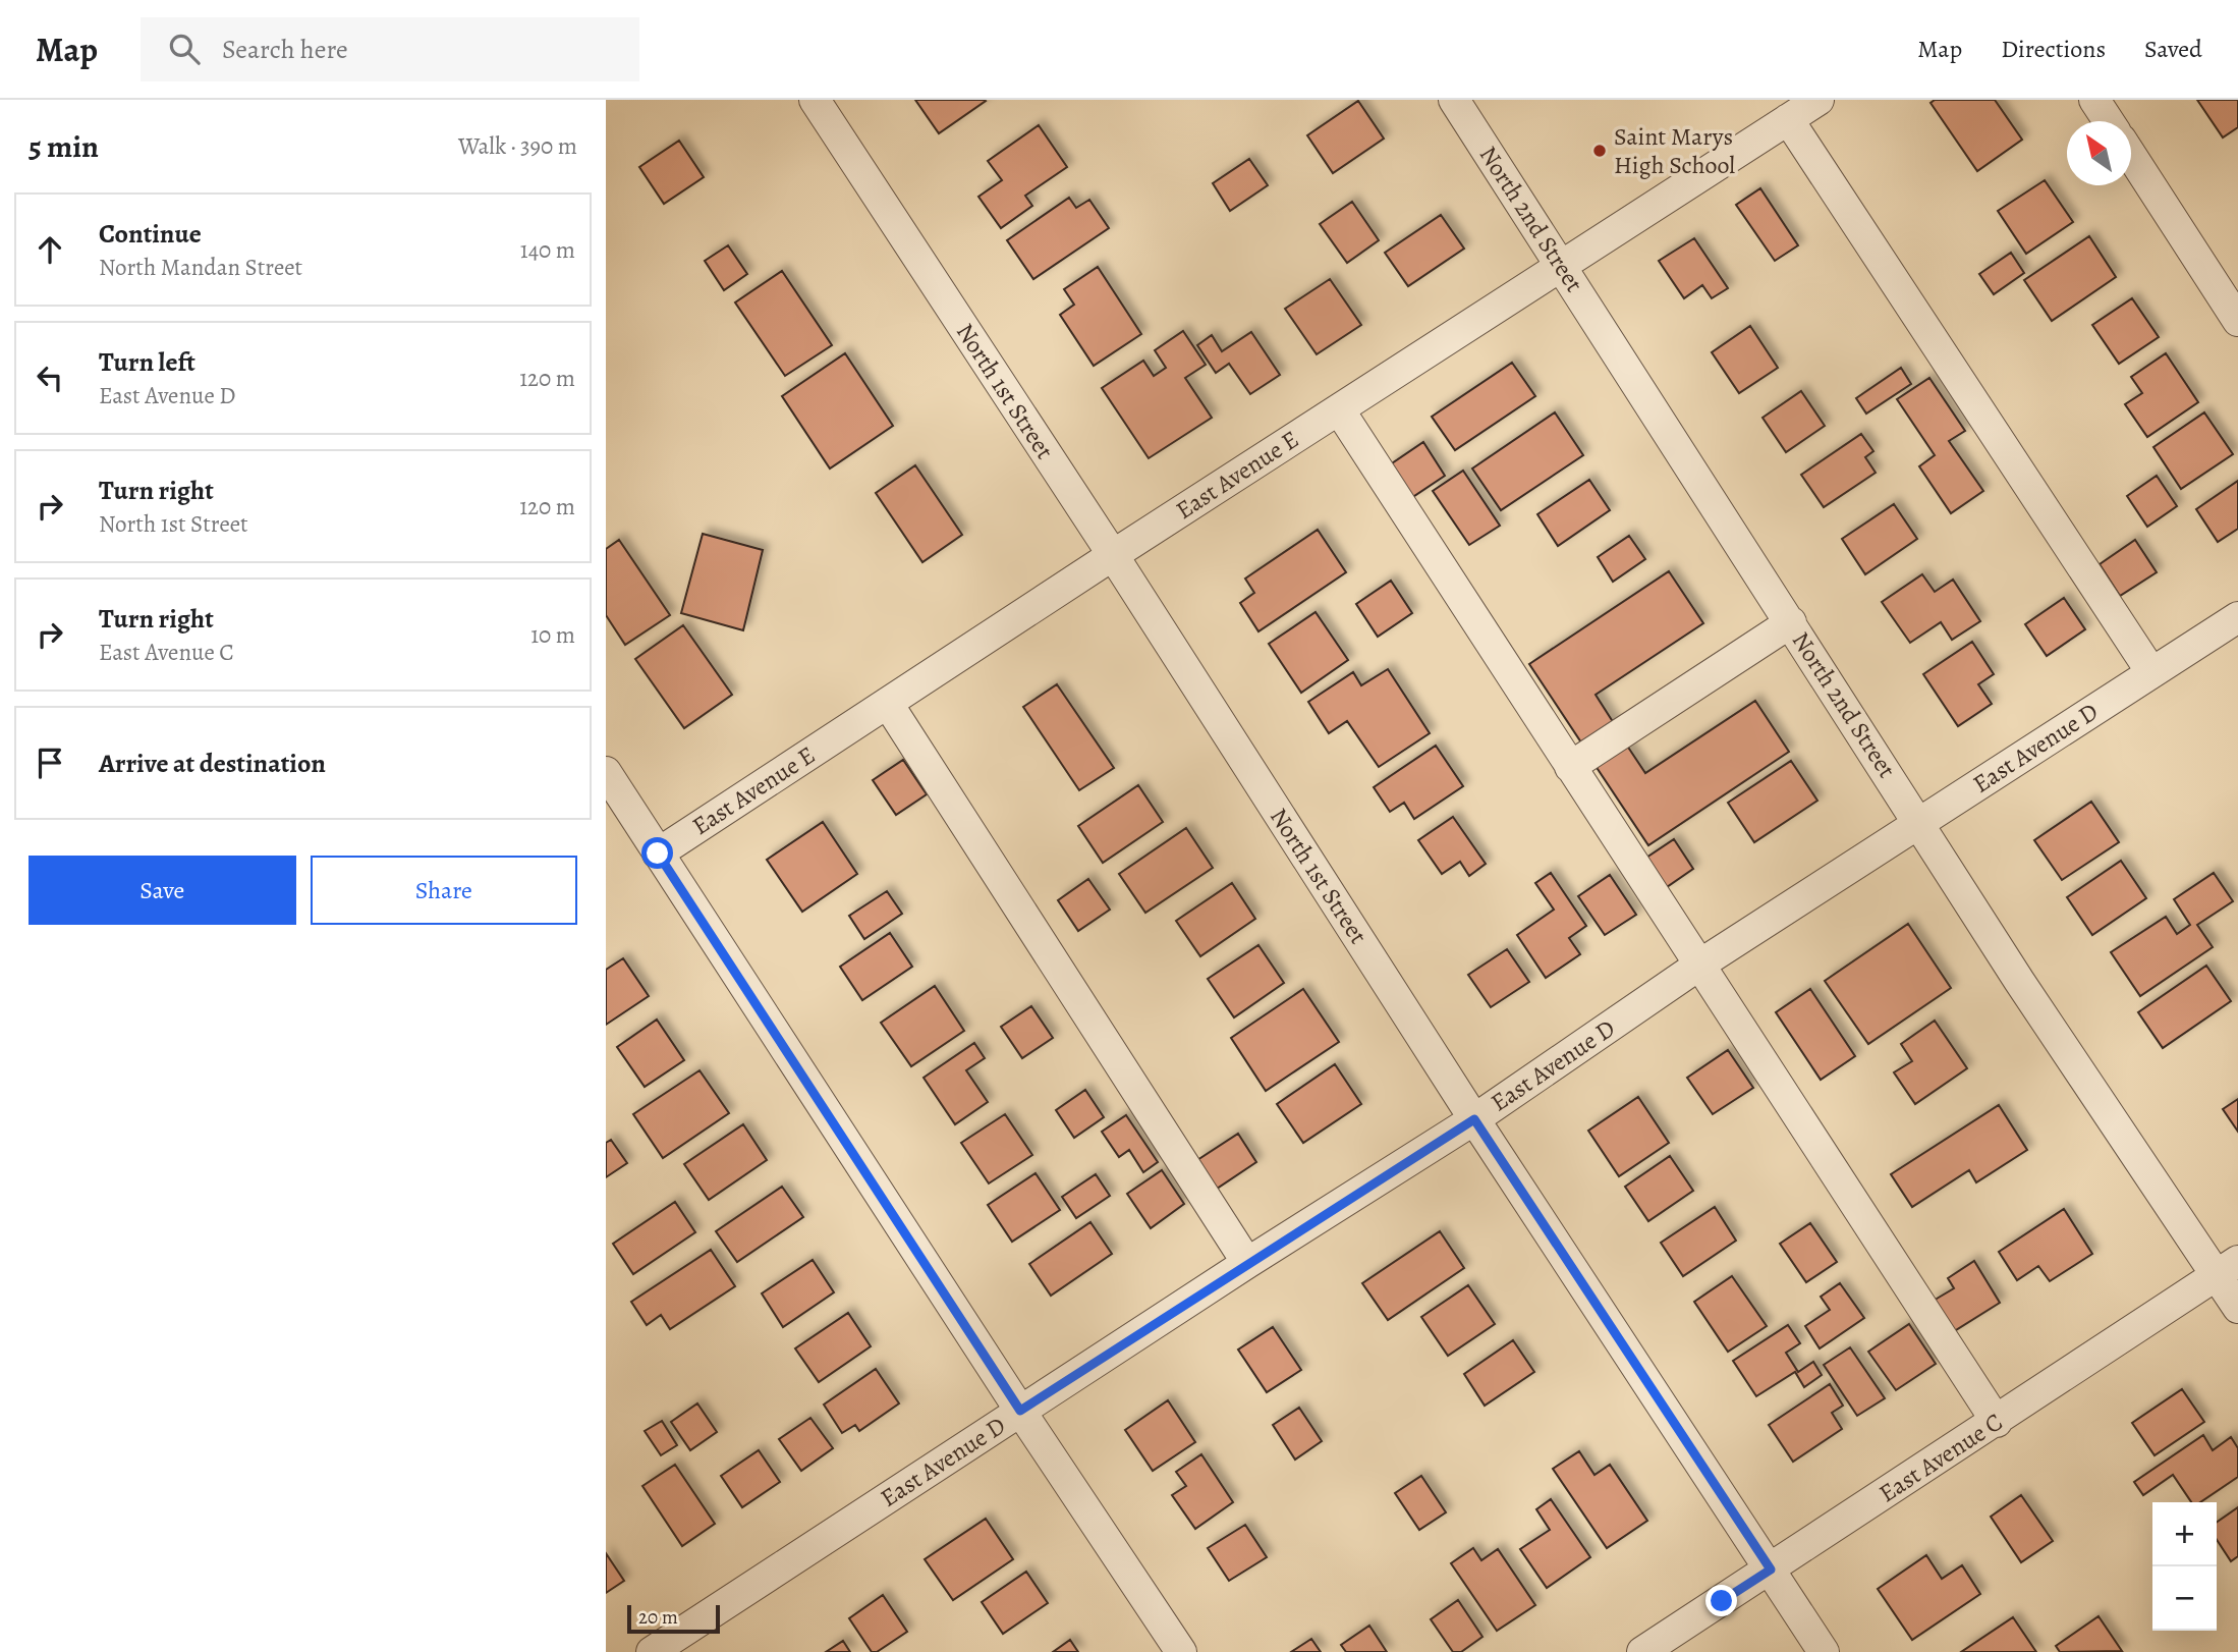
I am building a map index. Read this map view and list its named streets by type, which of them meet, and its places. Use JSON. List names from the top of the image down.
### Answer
{
  "streets": {
    "street": [
      "North 2nd Street",
      "North 1st Street",
      "East Avenue E",
      "East Avenue D",
      "East Avenue C"
    ]
  },
  "crossings": [
    ["North 2nd Street", "East Avenue E"],
    ["North 2nd Street", "East Avenue D"],
    ["North 2nd Street", "East Avenue C"],
    ["North 1st Street", "East Avenue E"],
    ["North 1st Street", "East Avenue D"],
    ["North 1st Street", "East Avenue C"]
  ],
  "places": ["Saint Marys High School"],
  "scale_bar": "20 m",
  "north": "top left",
  "page": {
    "header": "Map",
    "search": "Search here",
    "nav": ["Map", "Directions", "Saved"],
    "heading": ["5 min", "Walk · 390 m"],
    "list": [
      ["Continue", "North Mandan Street", "140 m"],
      ["Turn left", "East Avenue D", "120 m"],
      ["Turn right", "North 1st Street", "120 m"],
      ["Turn right", "East Avenue C", "10 m"],
      "Arrive at destination"
    ],
    "buttons": ["Save", "Share"],
    "map_buttons": ["+", "−"],
    "scale": "20 m"
  }
}
